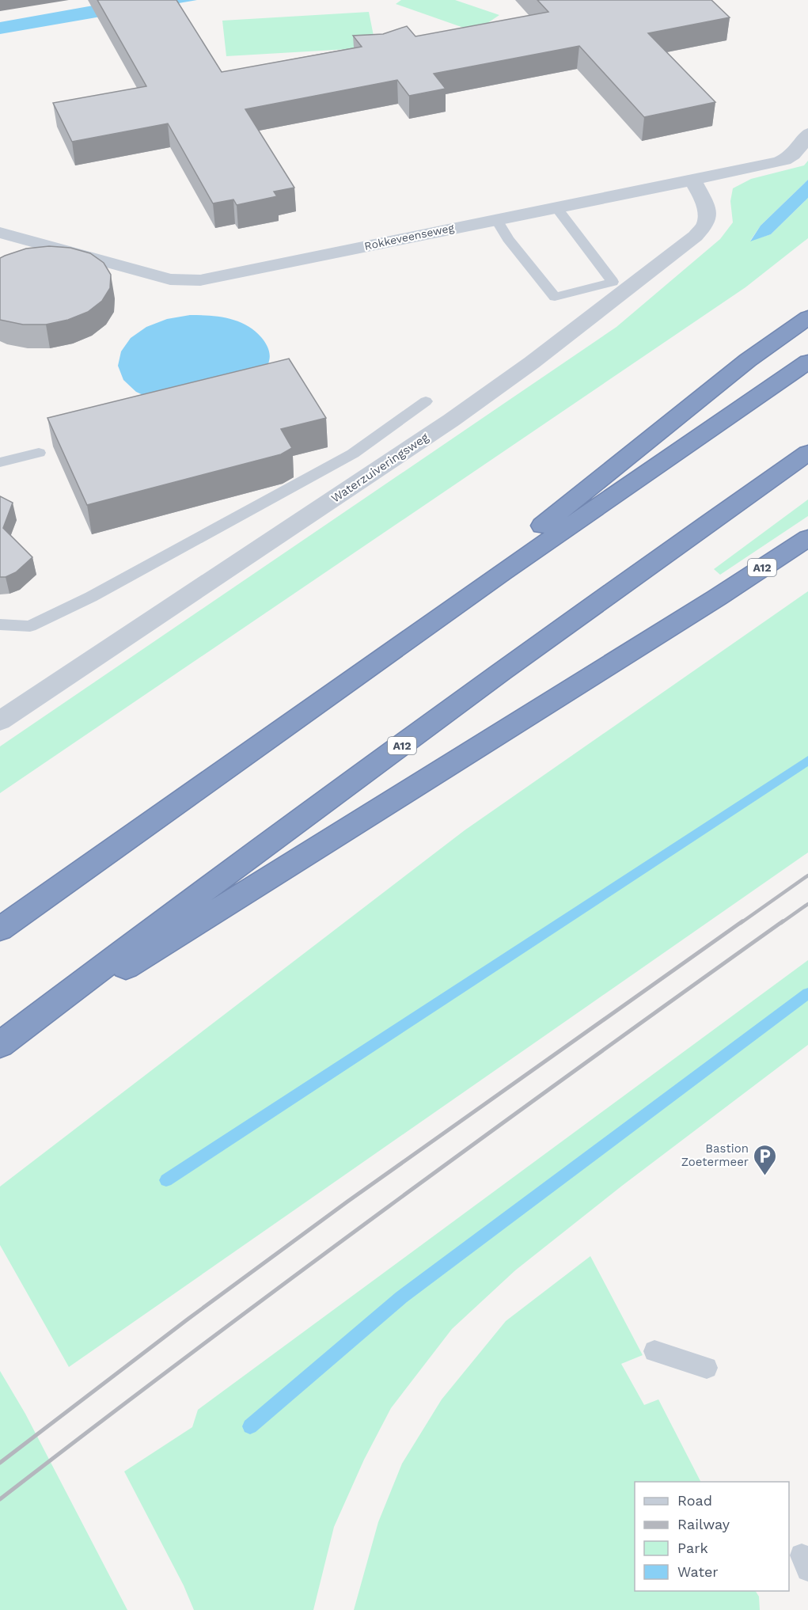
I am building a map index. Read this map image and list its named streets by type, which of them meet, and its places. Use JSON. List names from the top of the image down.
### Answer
{
  "streets": {
    "highway": ["A12"],
    "street": ["Rokkeveenseweg", "Waterzuiveringsweg"]
  },
  "crossings": [
    ["Rokkeveenseweg", "Waterzuiveringsweg"]
  ],
  "places": {
    "parking": ["Bastion Zoetermeer"]
  },
  "legend": [
    "Road",
    "Railway",
    "Park",
    "Water"
  ]
}
